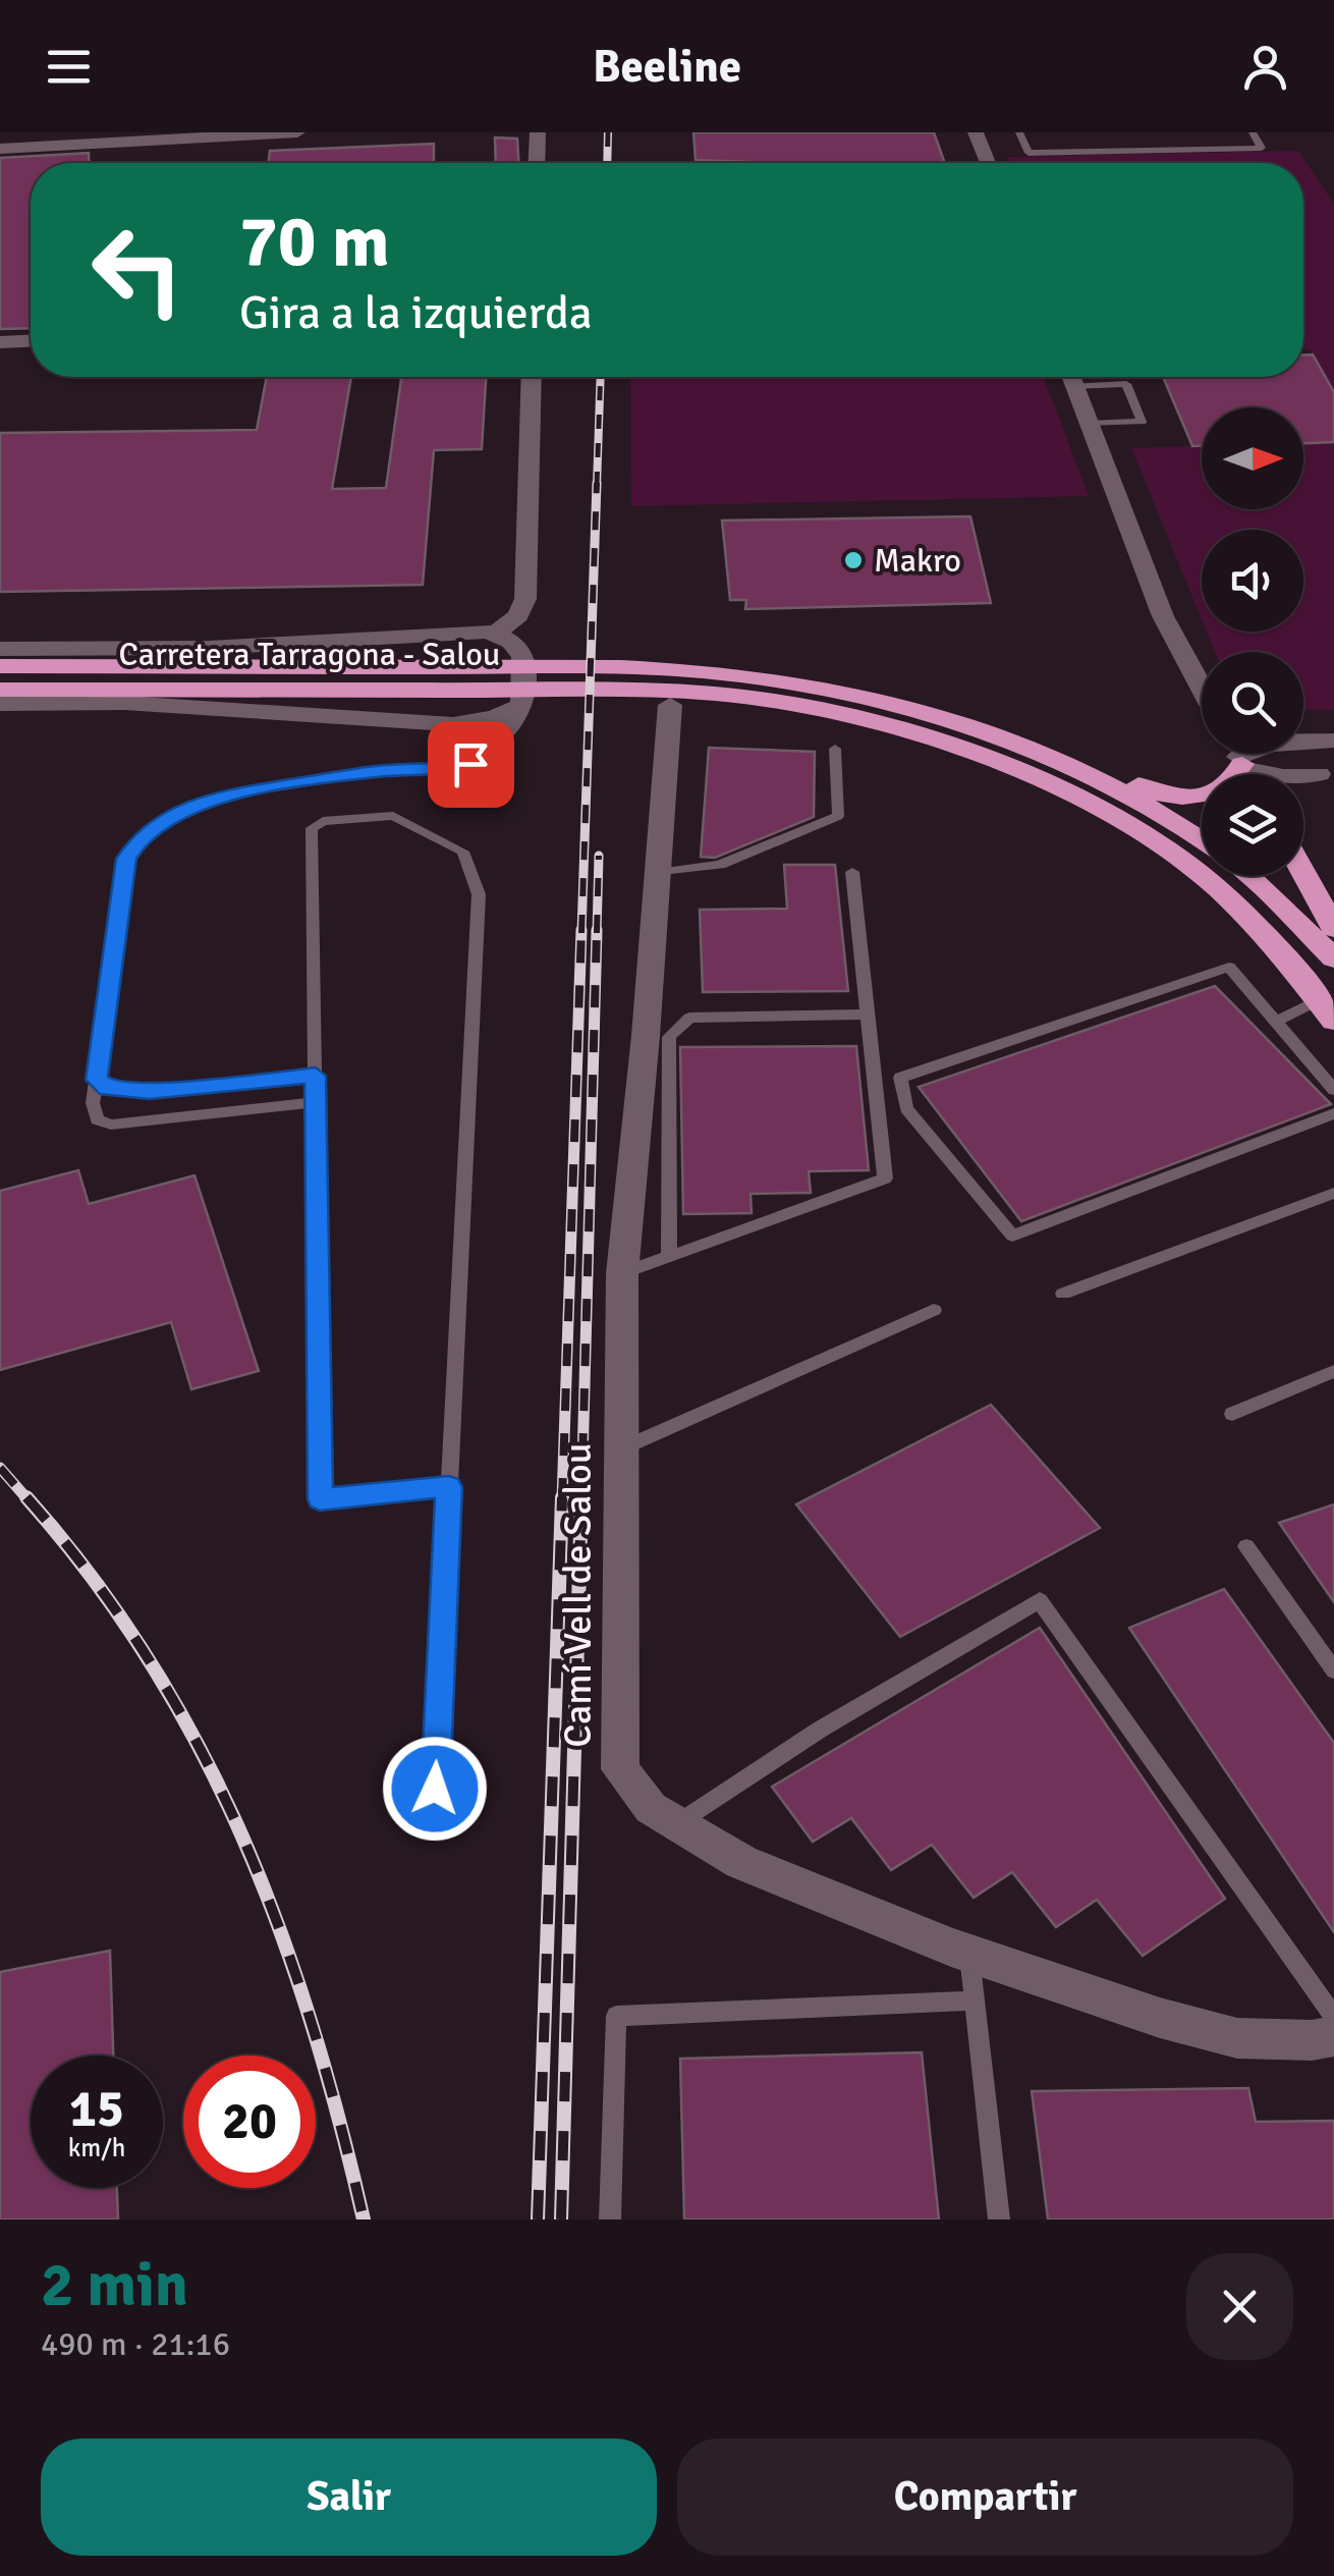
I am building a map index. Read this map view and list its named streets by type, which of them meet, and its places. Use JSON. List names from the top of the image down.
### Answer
{
  "streets": {
    "highway": ["Carretera Tarragona - Salou"],
    "street": ["Camí Vell de Salou"]
  },
  "places": ["Makro"],
  "north": "right",
  "page": {
    "header": "Beeline",
    "turn": ["70 m", "Gira a la izquierda"],
    "speed": "15 km/h",
    "limit": "20",
    "heading": ["2 min", "490 m · 21:16"],
    "buttons": ["Salir", "Compartir"]
  }
}
